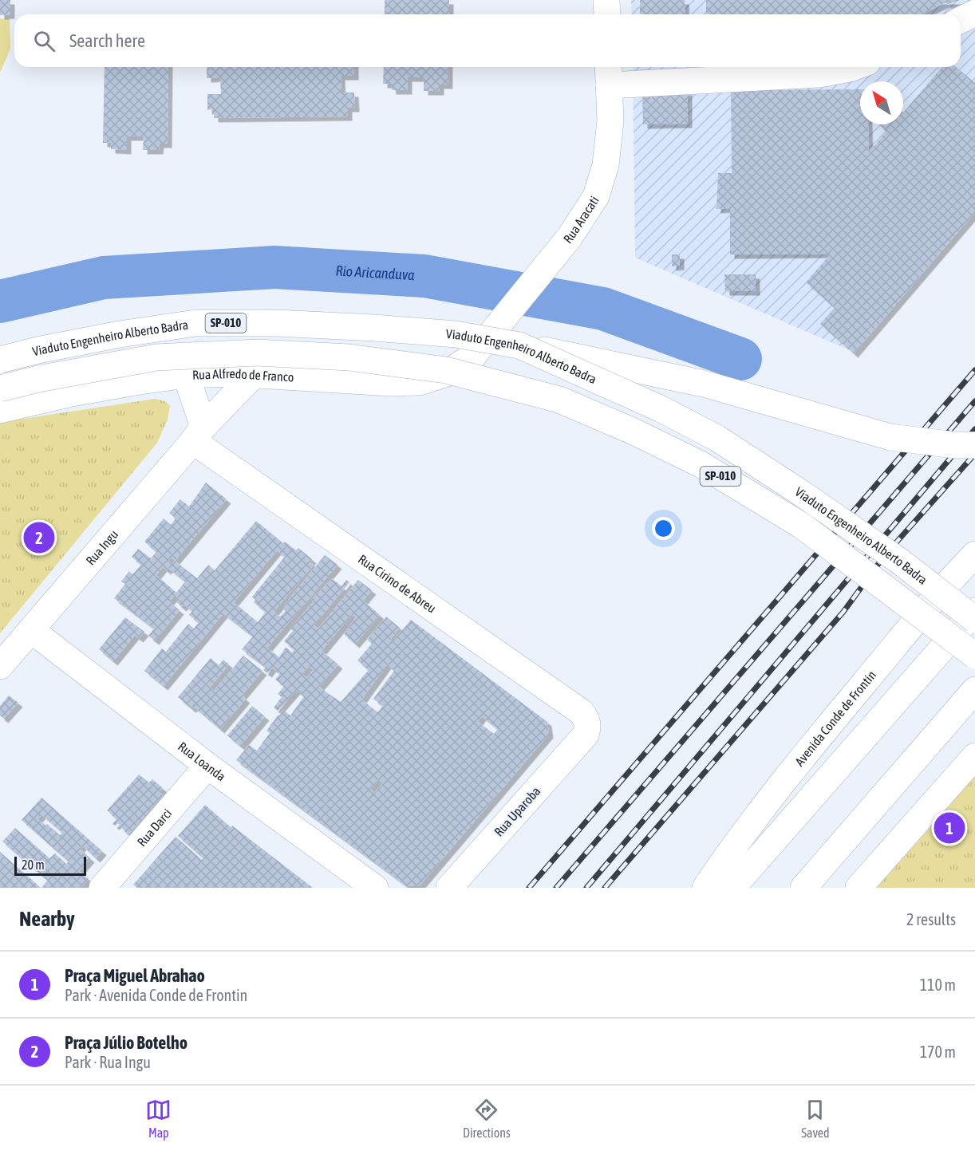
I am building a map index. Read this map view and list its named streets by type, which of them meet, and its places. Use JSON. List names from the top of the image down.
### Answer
{
  "streets": {
    "main road": [
      "Rua Aracati",
      "SP-010",
      "Viaduto Engenheiro Alberto Badra",
      "Rua Alfredo de Franco",
      "Rua Ingu",
      "Rua Cirino de Abreu",
      "Avenida Conde de Frontin",
      "Rua Loanda",
      "Rua Uparoba",
      "Rua Darci"
    ]
  },
  "crossings": [
    ["Rua Aracati", "Rua Alfredo de Franco"],
    ["Viaduto Engenheiro Alberto Badra", "Rua Alfredo de Franco"],
    ["Rua Alfredo de Franco", "Rua Ingu"],
    ["Rua Ingu", "Rua Cirino de Abreu"],
    ["Rua Ingu", "Rua Loanda"],
    ["Rua Cirino de Abreu", "Rua Uparoba"],
    ["Rua Loanda", "Rua Darci"]
  ],
  "water": ["Rio Aricanduva"],
  "scale_bar": "20 m",
  "north": "top left",
  "page": {
    "search": "Search here",
    "pins": ["2", "1"],
    "scale": "20 m",
    "heading": ["Nearby", "2 results"],
    "list": [
      {
        "mark": "1",
        "name": "Praça Miguel Abrahao",
        "note": "Park · Avenida Conde de Frontin",
        "value": "110 m"
      },
      {
        "mark": "2",
        "name": "Praça Júlio Botelho",
        "note": "Park · Rua Ingu",
        "value": "170 m"
      }
    ],
    "nav": ["Map", "Directions", "Saved"]
  }
}
